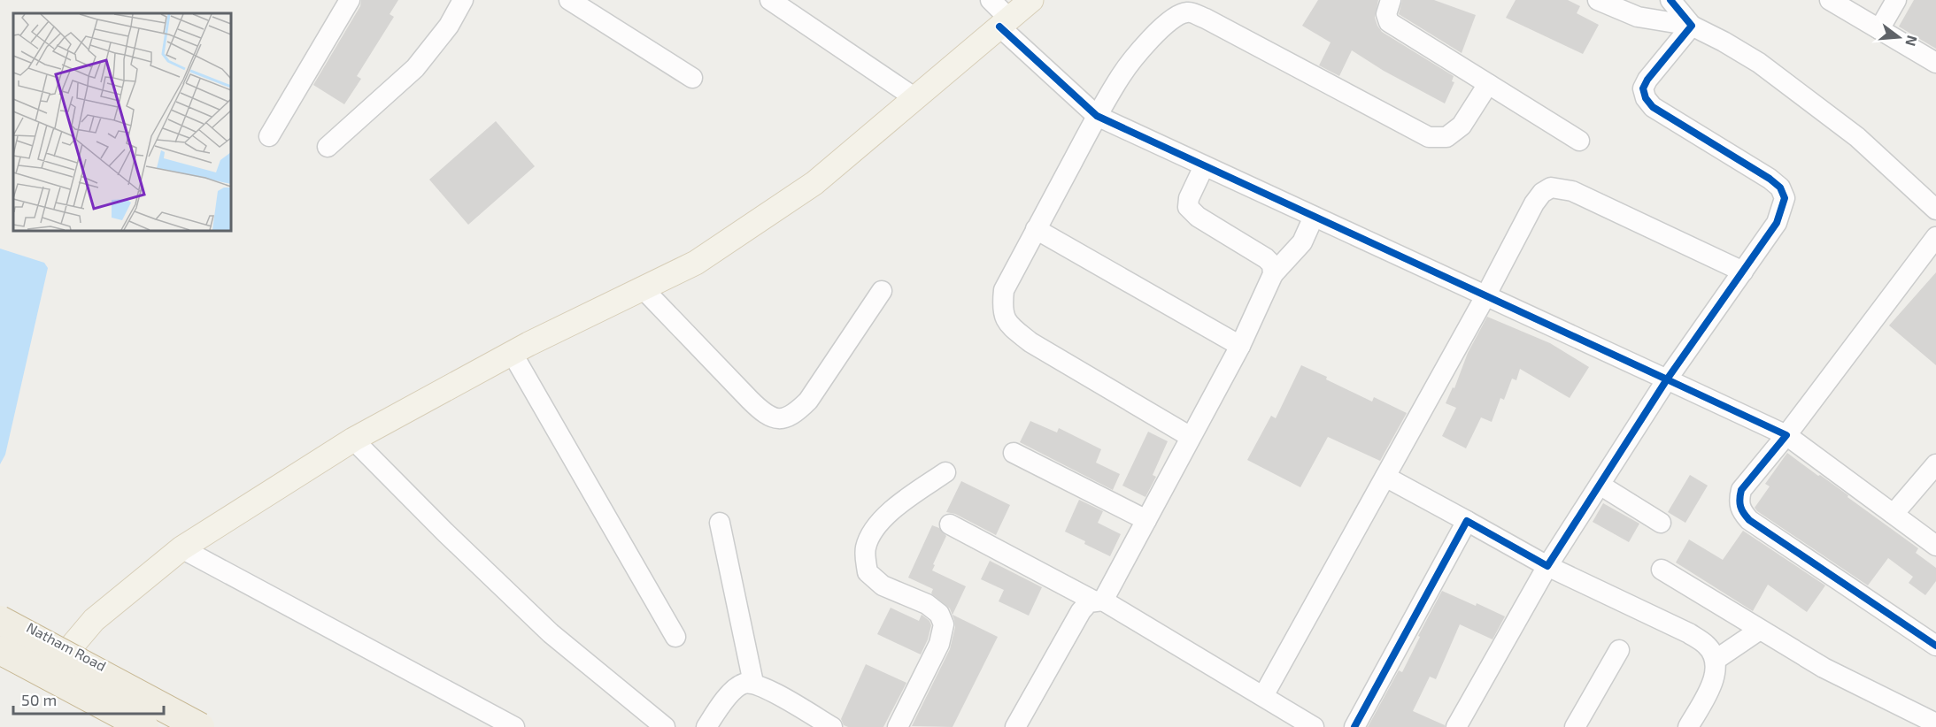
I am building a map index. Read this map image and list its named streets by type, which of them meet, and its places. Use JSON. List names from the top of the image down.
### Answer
{
  "streets": {
    "main road": ["Natham Road"]
  },
  "scale_bar": "50 m",
  "north": "right"
}
